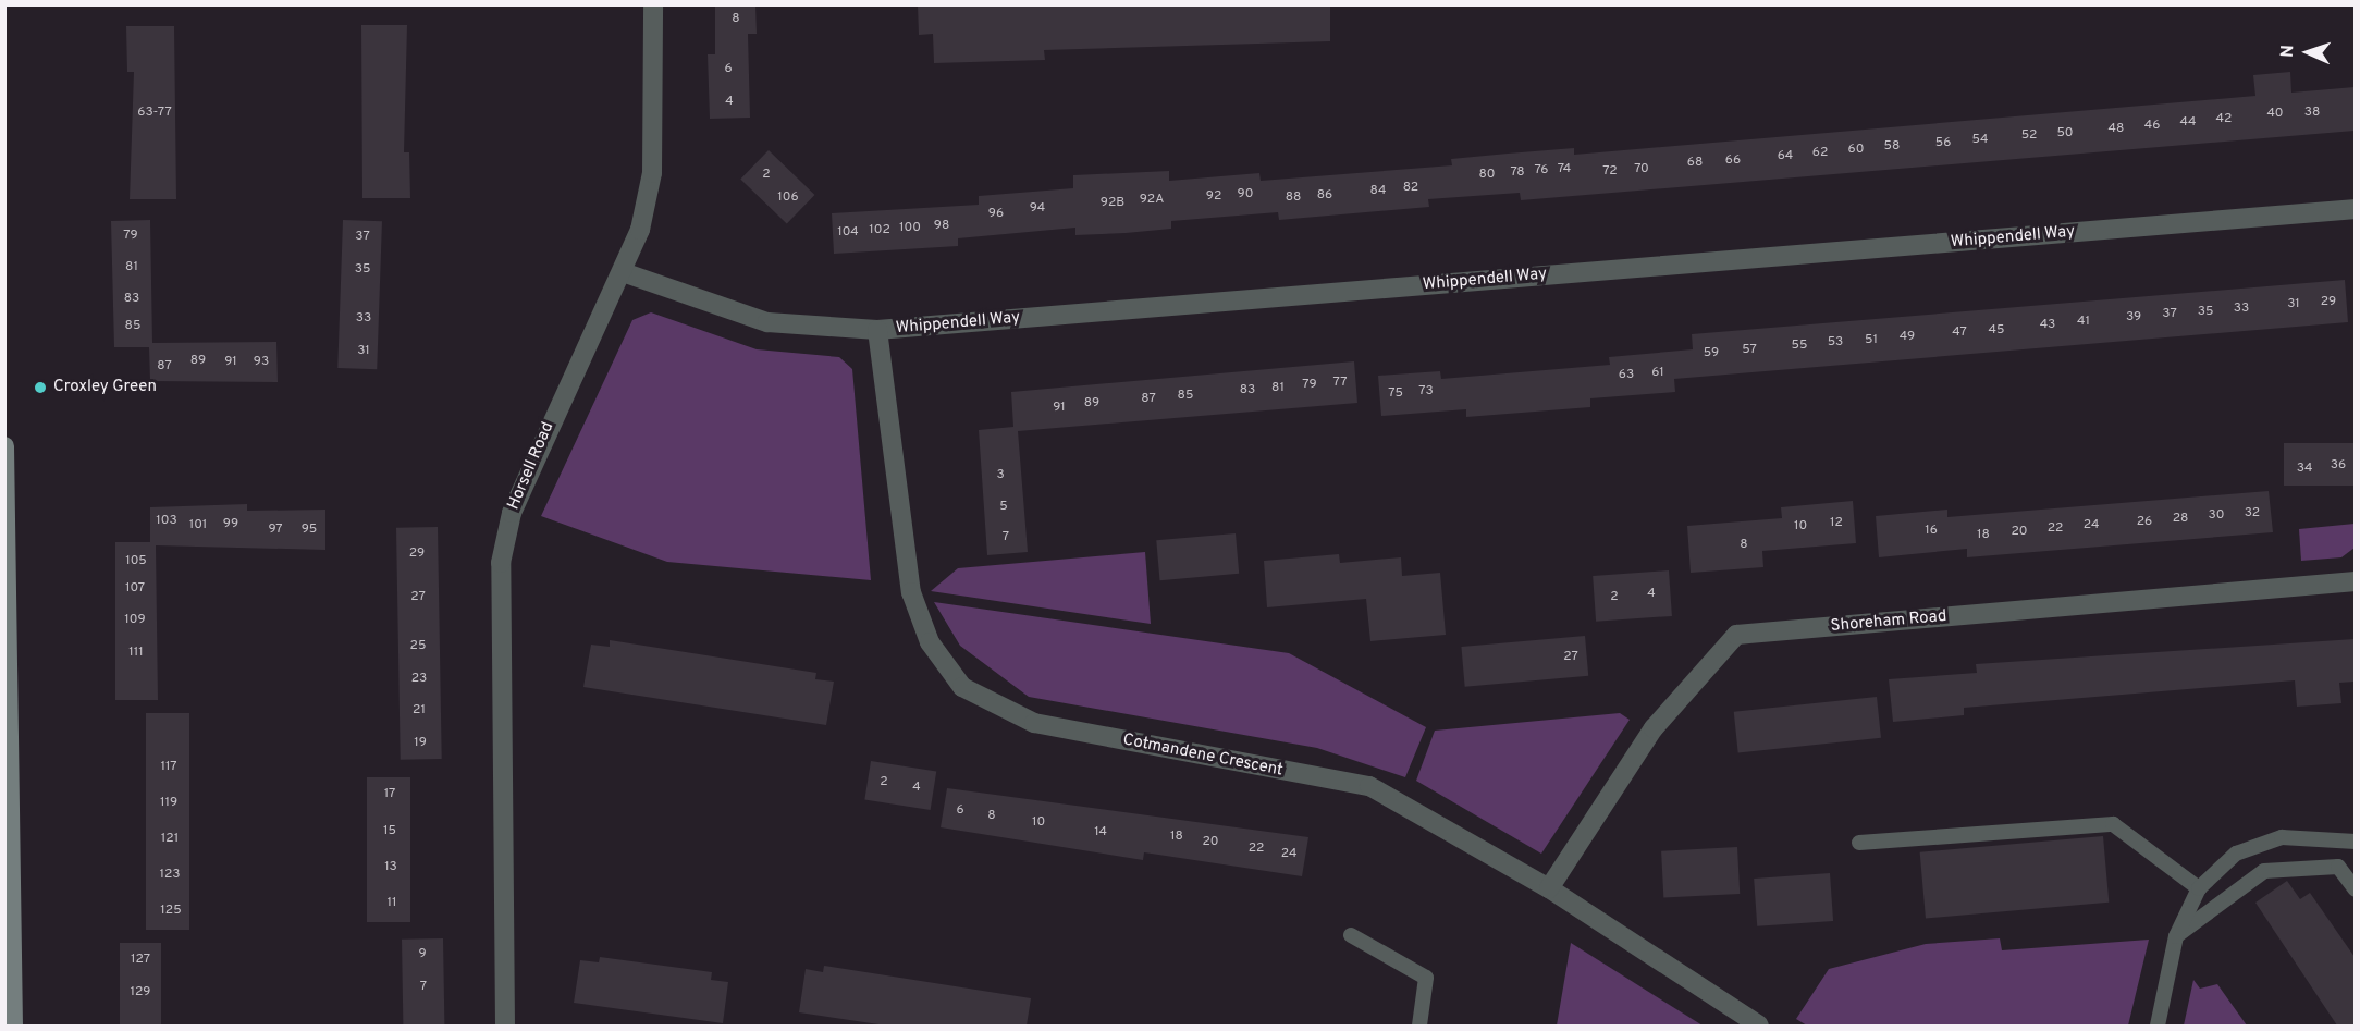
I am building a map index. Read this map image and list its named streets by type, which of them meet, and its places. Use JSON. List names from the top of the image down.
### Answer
{
  "streets": {
    "street": [
      "Whippendell Way",
      "Horsell Road",
      "Shoreham Road",
      "Cotmandene Crescent"
    ]
  },
  "crossings": [
    ["Whippendell Way", "Horsell Road"],
    ["Whippendell Way", "Cotmandene Crescent"],
    ["Shoreham Road", "Cotmandene Crescent"]
  ],
  "places": ["Croxley Green"],
  "house_numbers": [
    "8",
    "6",
    "4",
    "63-77",
    "38",
    "40",
    "42",
    "44",
    "46",
    "48",
    "50",
    "52",
    "54",
    "56",
    "58",
    "60",
    "62",
    "64",
    "66",
    "68",
    "74",
    "70",
    "76",
    "72",
    "78",
    "2",
    "80",
    "82",
    "84",
    "90",
    "86",
    "92",
    "106",
    "88",
    "92A",
    "92B",
    "94",
    "96",
    "98",
    "100",
    "102",
    "104",
    "79",
    "37",
    "81",
    "35",
    "83",
    "29",
    "31",
    "33",
    "35",
    "37",
    "39",
    "33",
    "41",
    "43",
    "85",
    "45",
    "47",
    "49",
    "51",
    "53",
    "55",
    "57",
    "31",
    "59",
    "89",
    "91",
    "93",
    "87",
    "61",
    "63",
    "77",
    "79",
    "81",
    "83",
    "73",
    "75",
    "85",
    "87",
    "89",
    "91",
    "36",
    "34",
    "3",
    "5",
    "32",
    "30",
    "28",
    "103",
    "26",
    "12",
    "99",
    "101",
    "24",
    "10",
    "22",
    "97",
    "95",
    "16",
    "20",
    "18",
    "7",
    "8",
    "29",
    "105",
    "107",
    "4",
    "27",
    "2",
    "109",
    "25",
    "111",
    "27",
    "23",
    "21",
    "19",
    "117",
    "2",
    "4",
    "17",
    "119",
    "6",
    "8",
    "10",
    "15",
    "14",
    "18",
    "121",
    "20",
    "22",
    "24",
    "13",
    "123",
    "11",
    "125",
    "9",
    "127",
    "7",
    "129"
  ],
  "north": "left"
}
